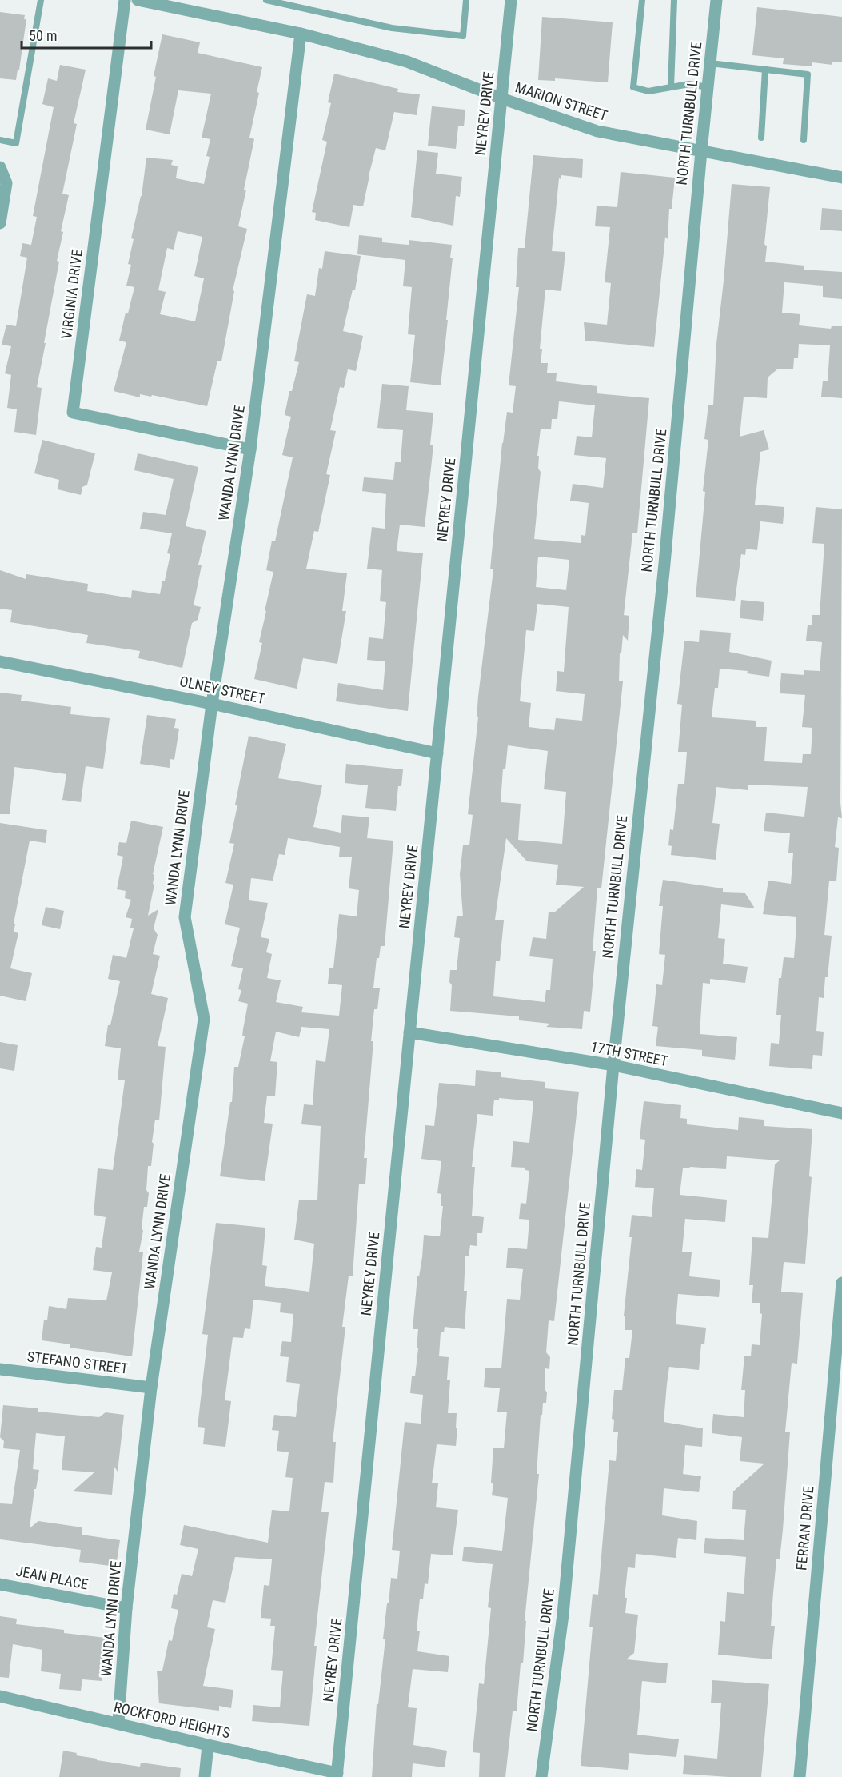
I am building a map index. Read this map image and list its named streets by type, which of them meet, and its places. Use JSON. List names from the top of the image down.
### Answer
{
  "streets": {
    "street": [
      "MARION STREET",
      "NEYREY DRIVE",
      "NORTH TURNBULL DRIVE",
      "VIRGINIA DRIVE",
      "WANDA LYNN DRIVE",
      "OLNEY STREET",
      "17TH STREET",
      "STEFANO STREET",
      "FERRAN DRIVE",
      "JEAN PLACE",
      "ROCKFORD HEIGHTS"
    ]
  },
  "crossings": [
    ["MARION STREET", "NEYREY DRIVE"],
    ["MARION STREET", "NORTH TURNBULL DRIVE"],
    ["MARION STREET", "WANDA LYNN DRIVE"],
    ["NEYREY DRIVE", "OLNEY STREET"],
    ["NEYREY DRIVE", "17TH STREET"],
    ["NEYREY DRIVE", "ROCKFORD HEIGHTS"],
    ["NORTH TURNBULL DRIVE", "17TH STREET"],
    ["VIRGINIA DRIVE", "WANDA LYNN DRIVE"],
    ["WANDA LYNN DRIVE", "OLNEY STREET"],
    ["WANDA LYNN DRIVE", "STEFANO STREET"],
    ["WANDA LYNN DRIVE", "JEAN PLACE"],
    ["WANDA LYNN DRIVE", "ROCKFORD HEIGHTS"]
  ],
  "scale_bar": "50 m"
}
